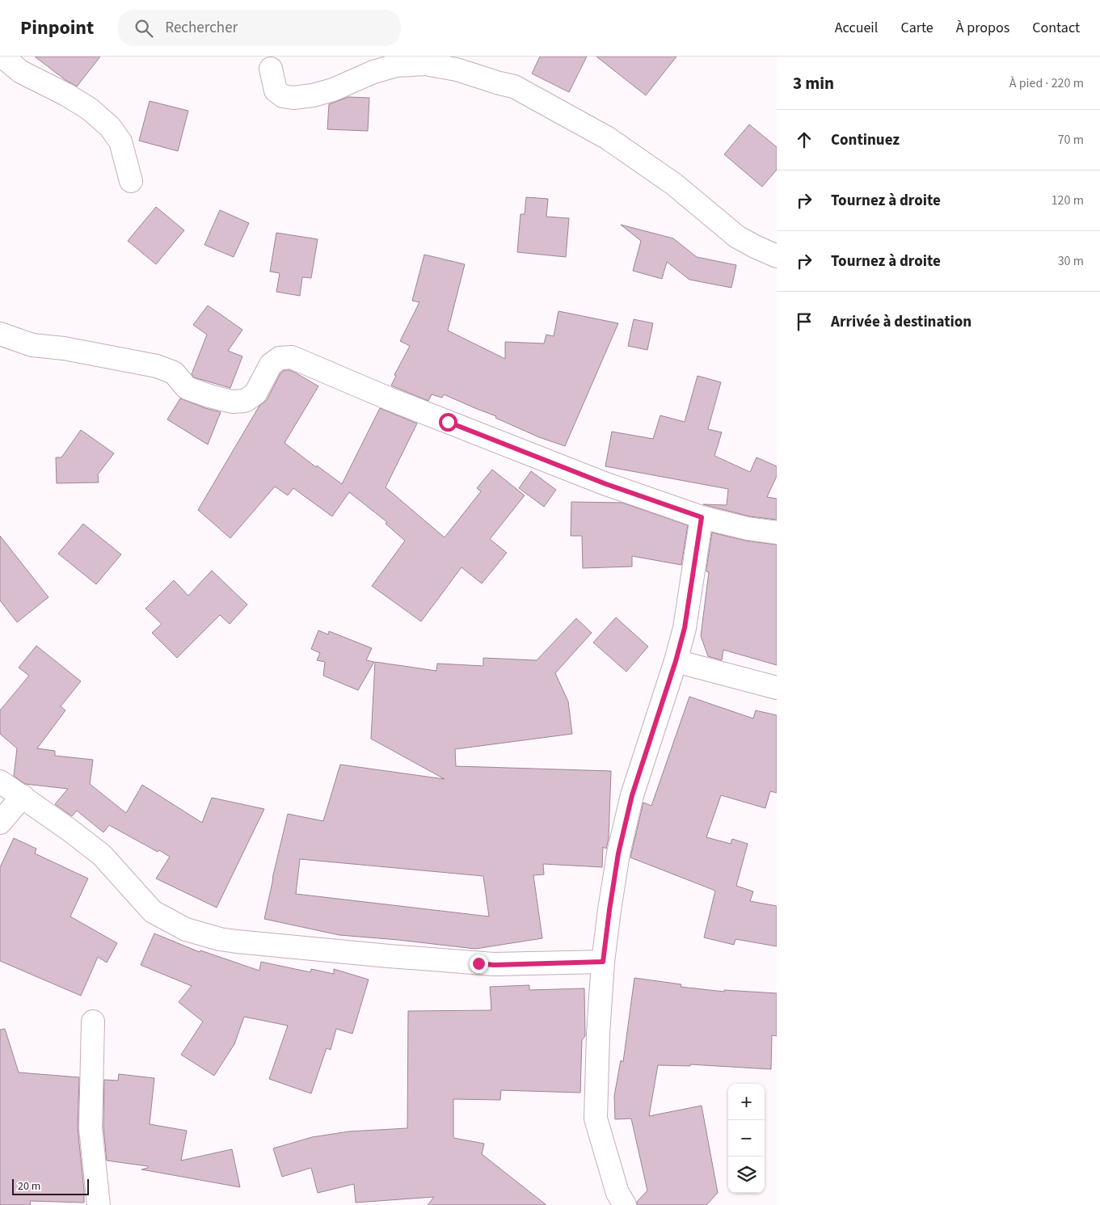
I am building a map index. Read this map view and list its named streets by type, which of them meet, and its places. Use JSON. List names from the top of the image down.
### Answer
{
  "scale_bar": "20 m",
  "page": {
    "header": "Pinpoint",
    "search": "Rechercher",
    "nav": [
      "Accueil",
      "Carte",
      "À propos",
      "Contact"
    ],
    "heading": ["3 min", "À pied · 220 m"],
    "list": [
      ["Continuez", "70 m"],
      ["Tournez à droite", "120 m"],
      ["Tournez à droite", "30 m"],
      "Arrivée à destination"
    ],
    "map_buttons": ["+", "−"],
    "scale": "20 m"
  }
}
